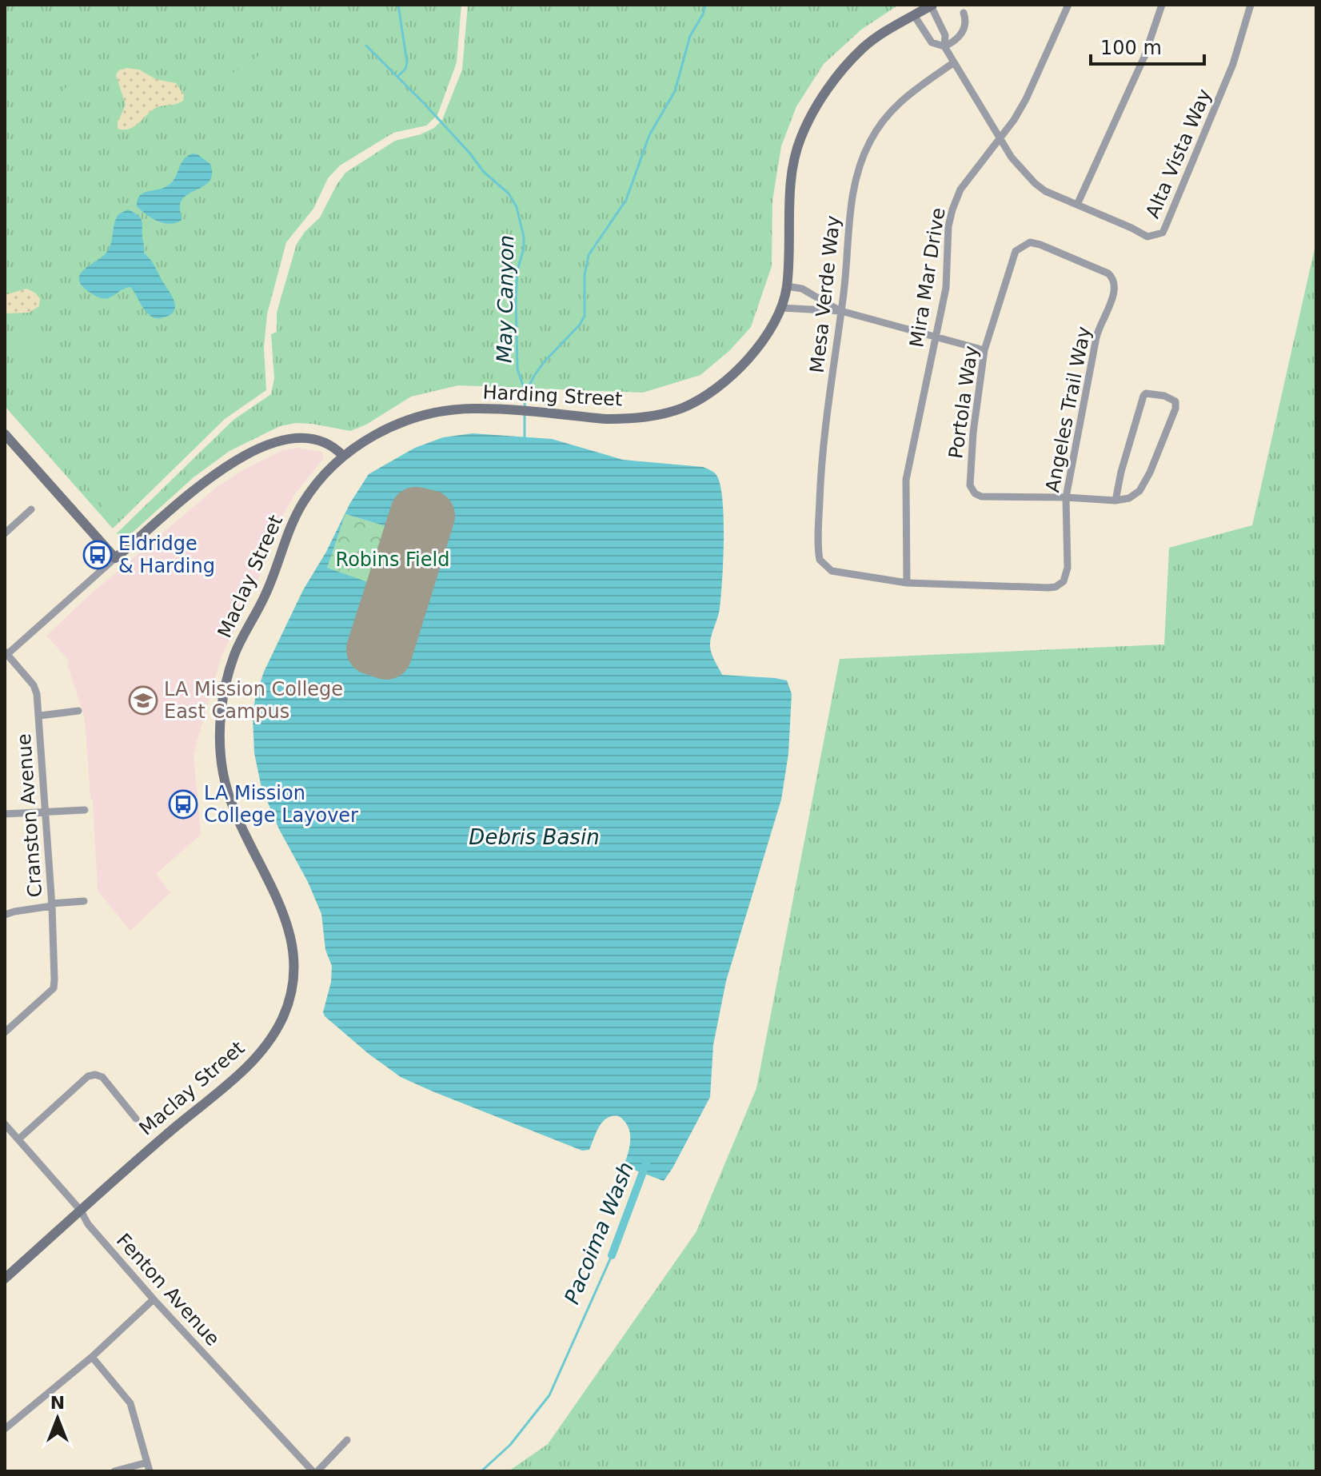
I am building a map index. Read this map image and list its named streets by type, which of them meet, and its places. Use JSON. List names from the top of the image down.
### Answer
{
  "streets": {
    "street": [
      "Alta Vista Way",
      "Mira Mar Drive",
      "Mesa Verde Way",
      "Harding Street",
      "Portola Way",
      "Angeles Trail Way",
      "Maclay Street",
      "Cranston Avenue",
      "Fenton Avenue"
    ]
  },
  "crossings": [
    ["Mira Mar Drive", "Mesa Verde Way"],
    ["Mira Mar Drive", "Angeles Trail Way"],
    ["Mesa Verde Way", "Angeles Trail Way"],
    ["Harding Street", "Maclay Street"],
    ["Portola Way", "Angeles Trail Way"],
    ["Maclay Street", "Fenton Avenue"]
  ],
  "water": ["May Canyon", "Debris Basin", "Pacoima Wash"],
  "parks": ["Robins Field"],
  "places": {
    "bus stop": ["Eldridge & Harding", "LA Mission College Layover"],
    "school or university": ["LA Mission College East Campus"]
  },
  "scale_bar": "100 m",
  "north": "top"
}
